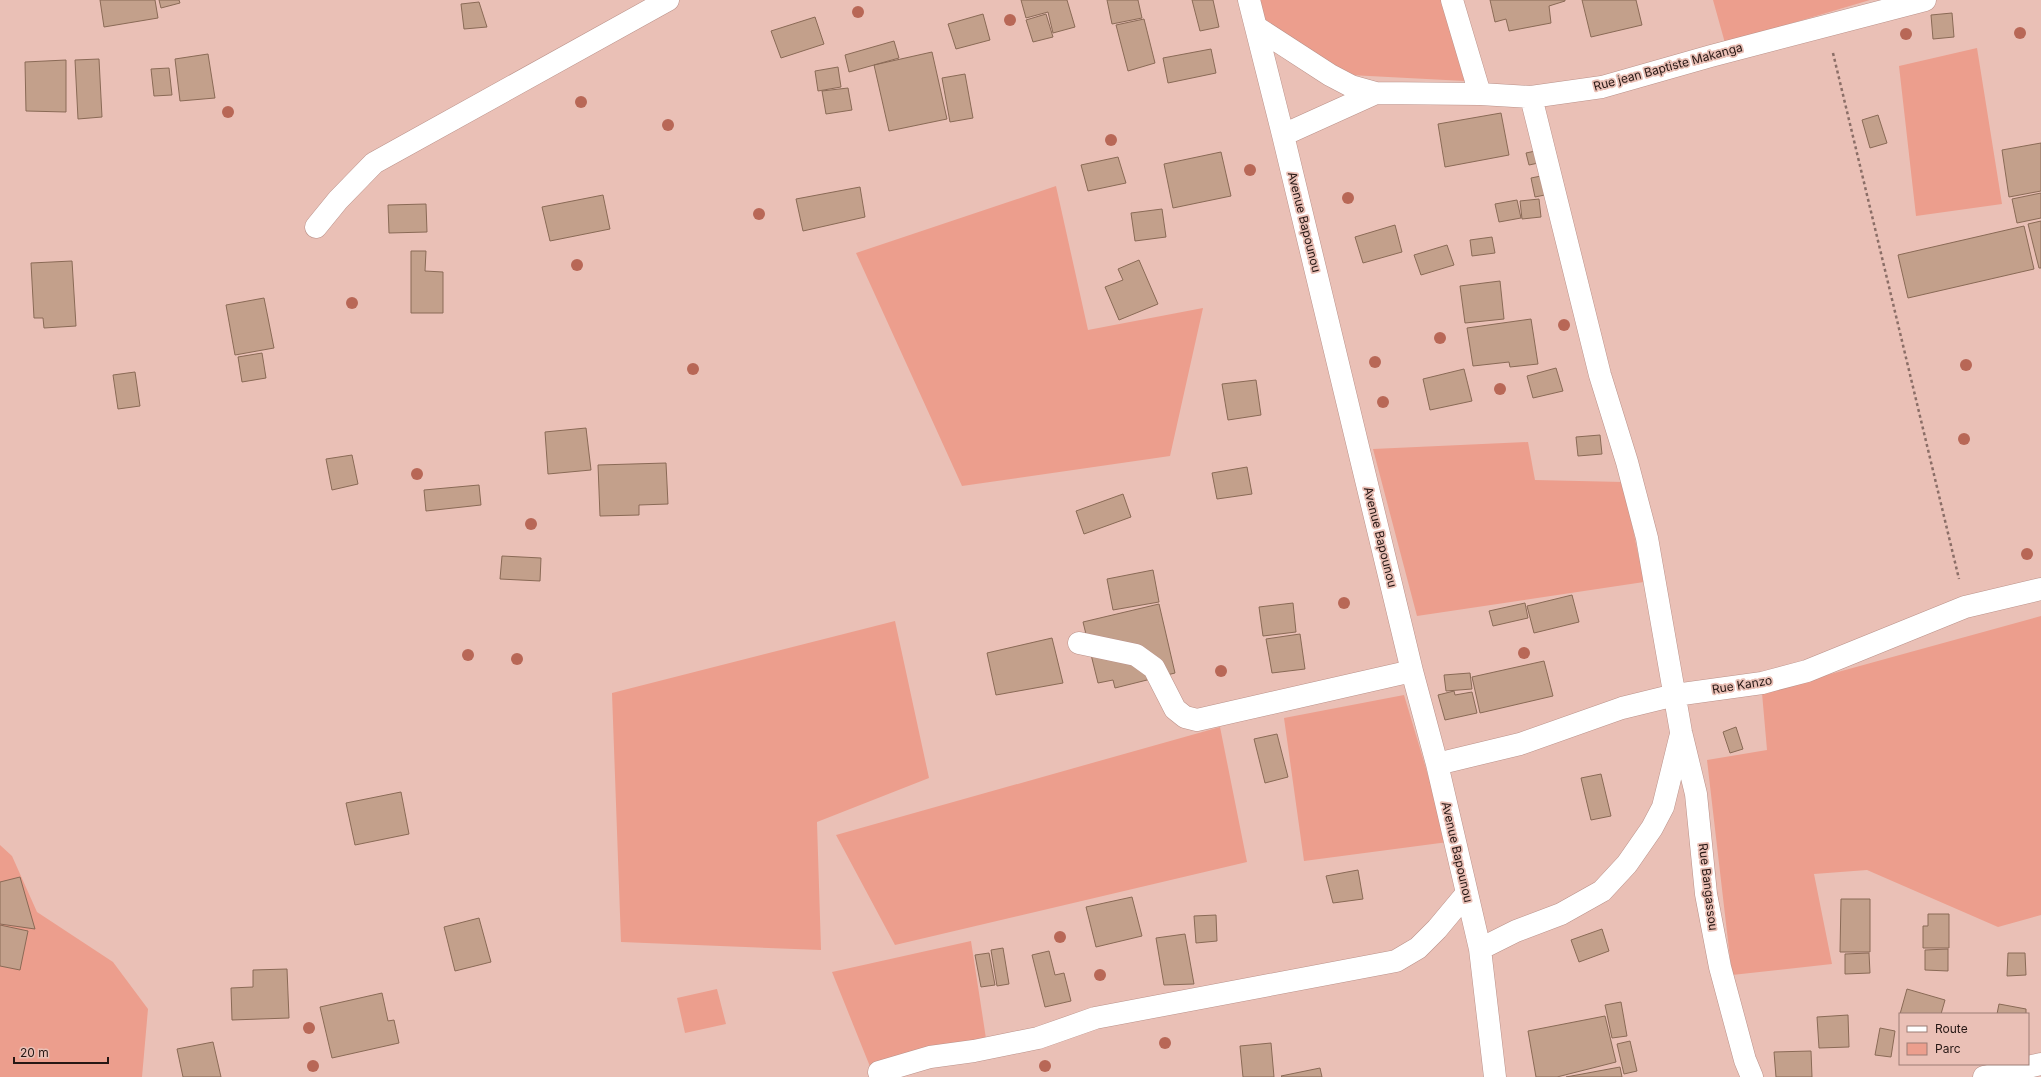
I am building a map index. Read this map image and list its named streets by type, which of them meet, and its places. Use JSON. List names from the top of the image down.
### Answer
{
  "streets": {
    "street": [
      "Rue jean Baptiste Makanga",
      "Avenue Bapounou",
      "Rue Kanzo",
      "Rue Bangassou"
    ]
  },
  "crossings": [
    ["Rue jean Baptiste Makanga", "Avenue Bapounou"],
    ["Rue jean Baptiste Makanga", "Rue Bangassou"],
    ["Avenue Bapounou", "Rue Kanzo"],
    ["Rue Kanzo", "Rue Bangassou"]
  ],
  "legend": ["Route", "Parc"],
  "scale_bar": "20 m"
}
